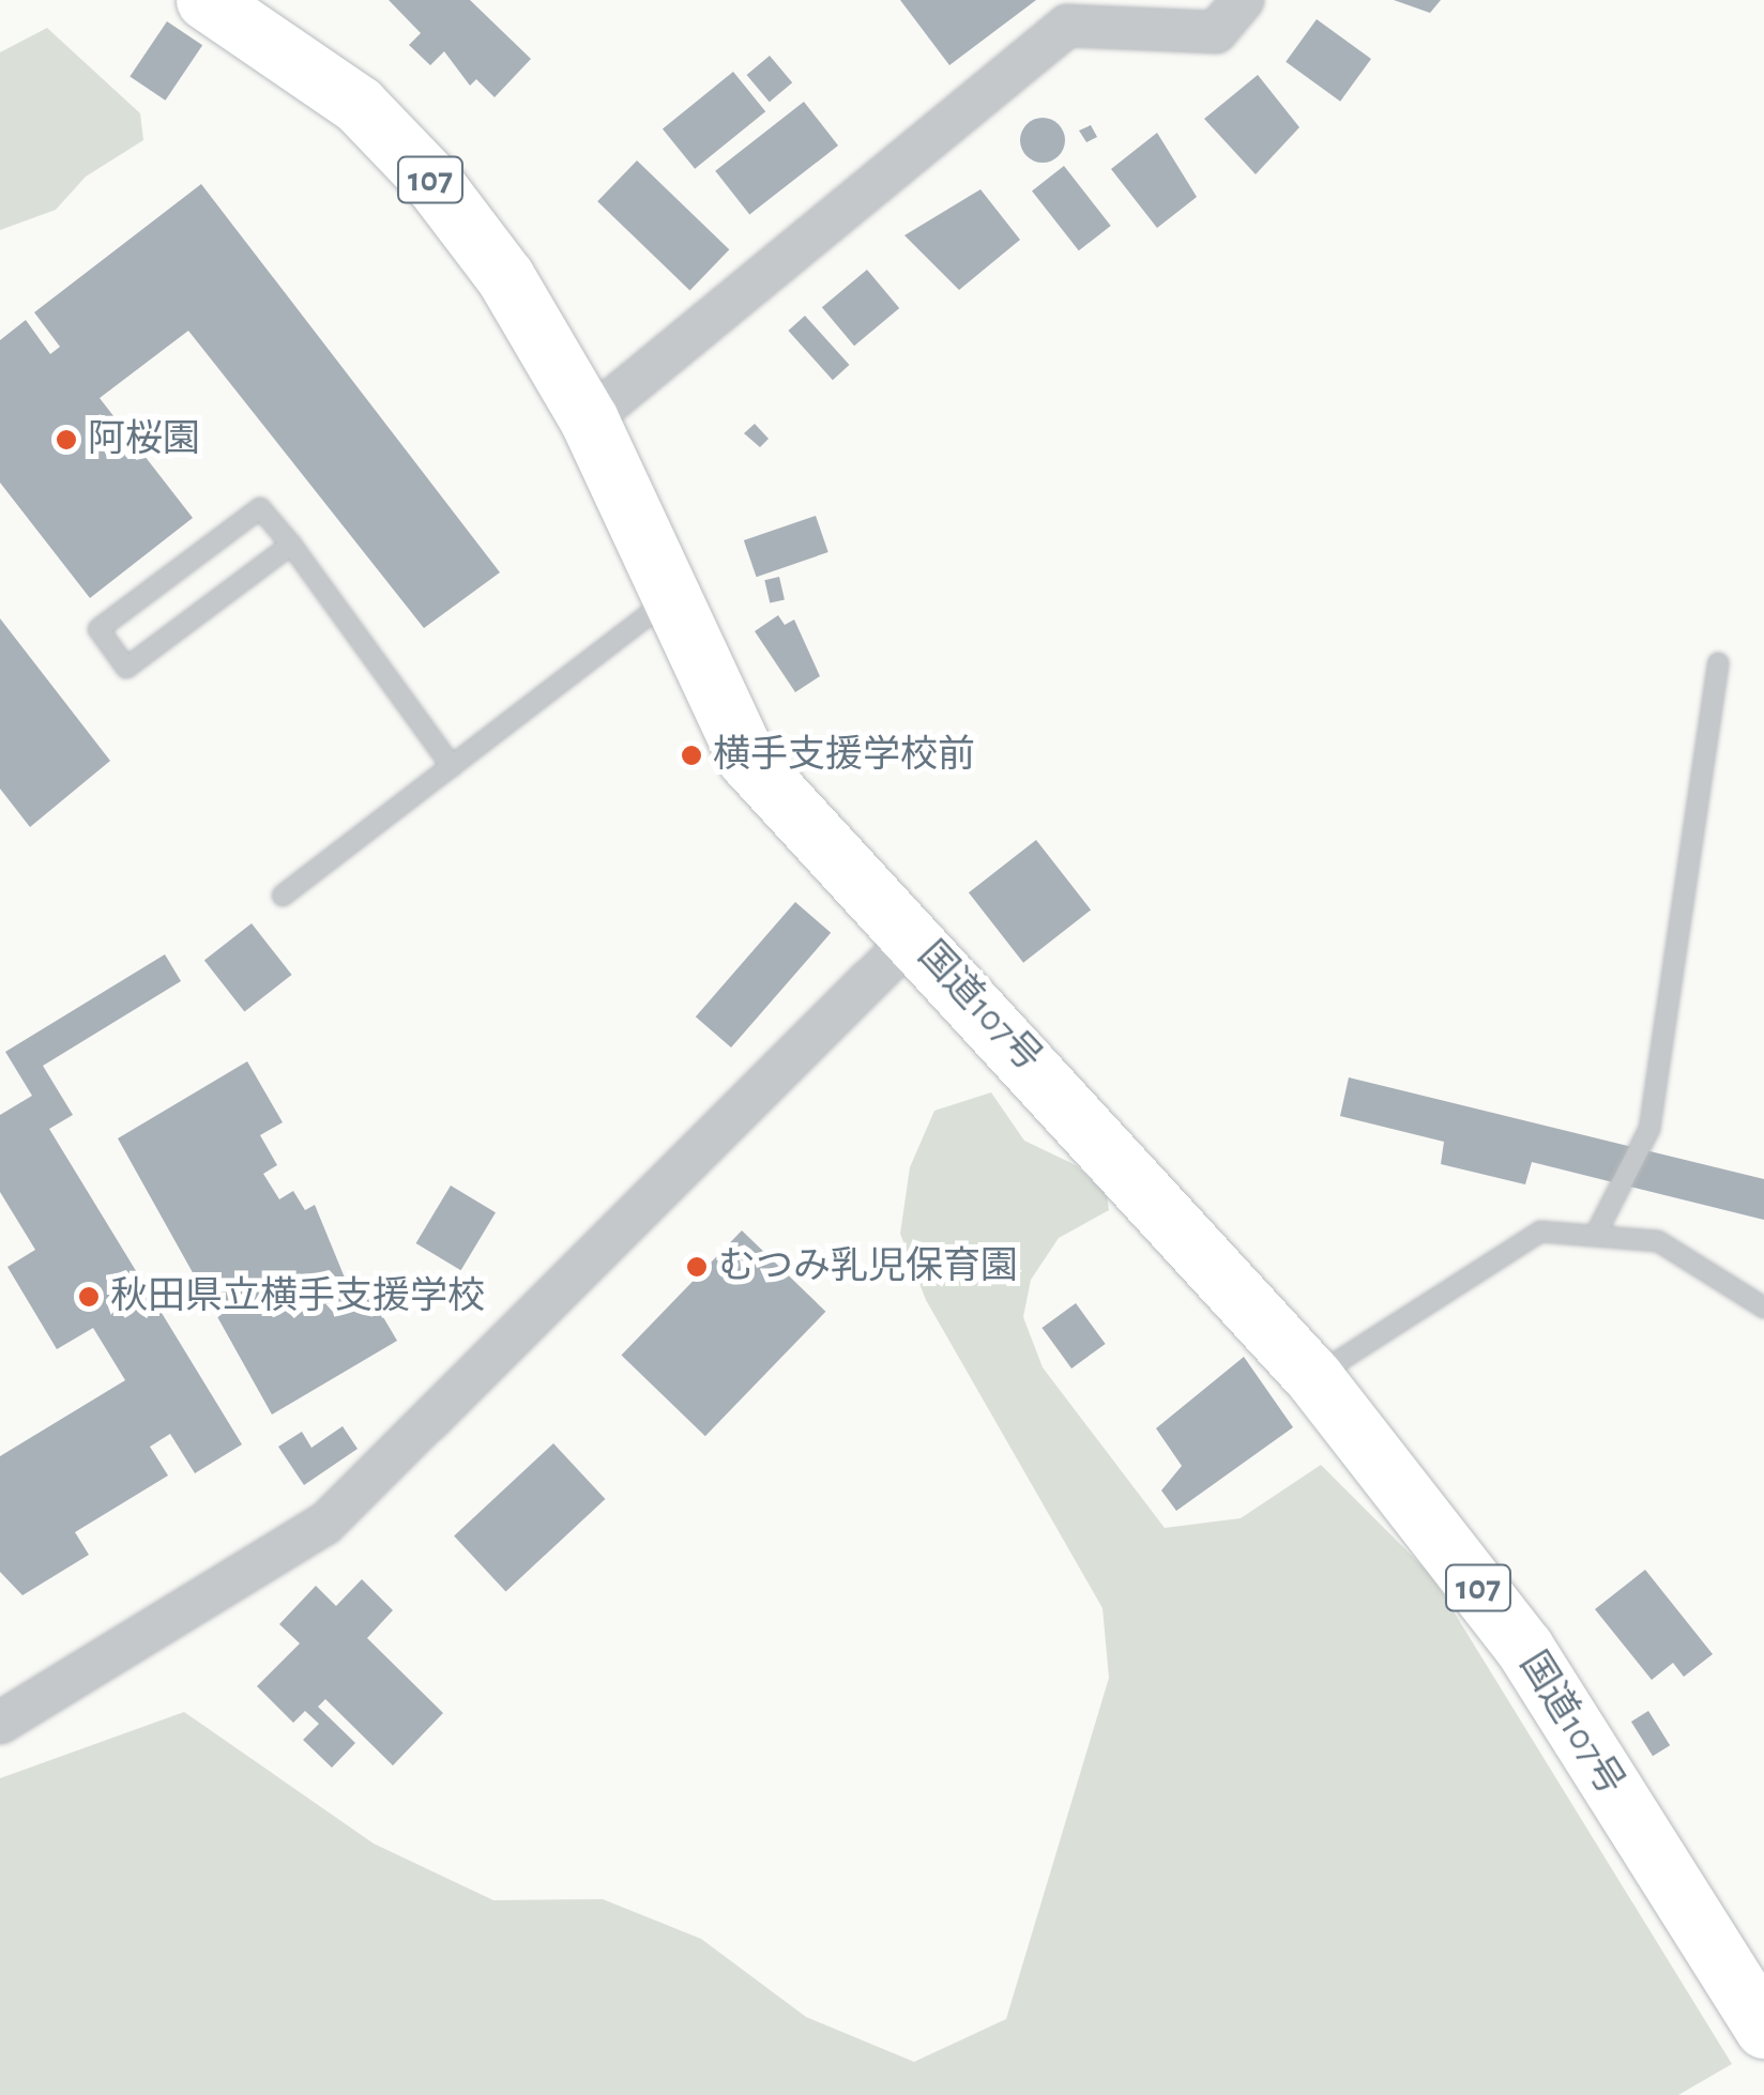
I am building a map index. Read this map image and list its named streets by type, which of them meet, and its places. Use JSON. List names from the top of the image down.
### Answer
{
  "streets": {
    "highway": ["107", "国道107号"]
  },
  "places": [
    "阿桜園",
    "横手支援学校前",
    "むつみ乳児保育園",
    "秋田県立横手支援学校"
  ]
}
